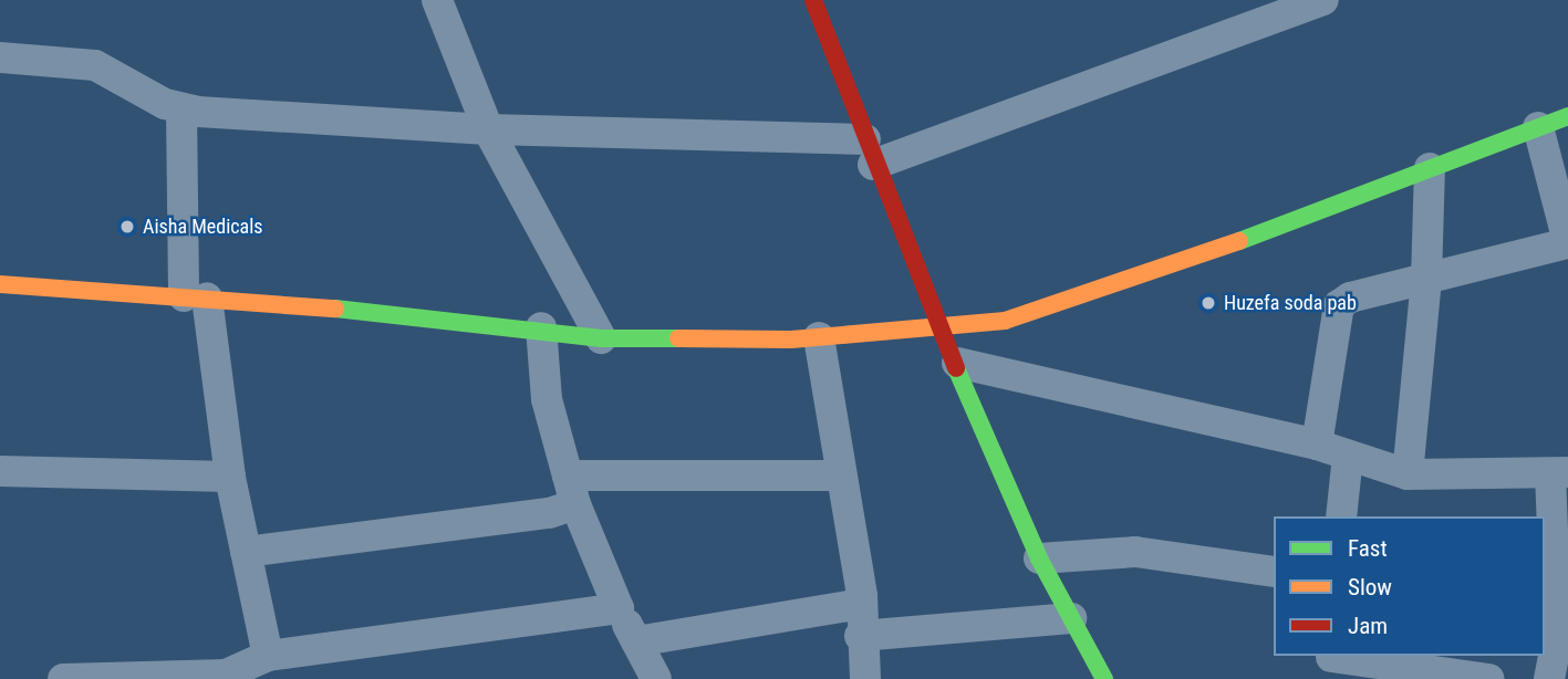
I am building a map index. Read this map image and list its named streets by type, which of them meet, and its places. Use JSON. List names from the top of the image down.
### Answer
{
  "places": ["Aisha Medicals", "Huzefa soda pab"],
  "legend": ["Fast", "Slow", "Jam"]
}
